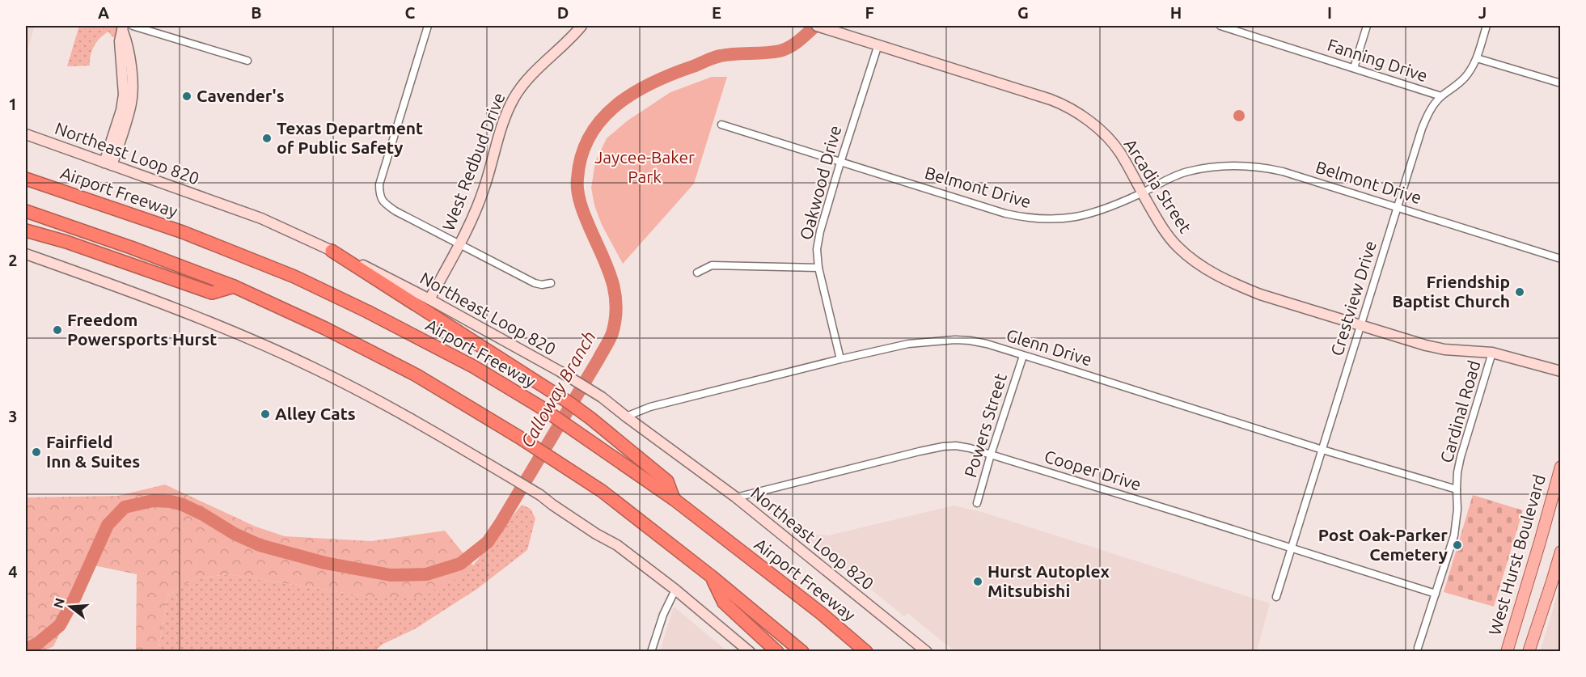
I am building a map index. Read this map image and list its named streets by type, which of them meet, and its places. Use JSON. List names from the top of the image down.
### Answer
{
  "streets": {
    "highway": ["Airport Freeway"],
    "main road": [
      "Northeast Loop 820",
      "West Redbud Drive",
      "Arcadia Street",
      "West Hurst Boulevard"
    ],
    "street": [
      "Fanning Drive",
      "Oakwood Drive",
      "Belmont Drive",
      "Crestview Drive",
      "Glenn Drive",
      "Cardinal Road",
      "Powers Street",
      "Cooper Drive"
    ]
  },
  "crossings": [
    ["Fanning Drive", "Crestview Drive"],
    ["Northeast Loop 820", "West Redbud Drive"],
    ["Northeast Loop 820", "Glenn Drive"],
    ["Northeast Loop 820", "Cooper Drive"],
    ["Oakwood Drive", "Belmont Drive"],
    ["Oakwood Drive", "Arcadia Street"],
    ["Oakwood Drive", "Glenn Drive"],
    ["Belmont Drive", "Arcadia Street"],
    ["Belmont Drive", "Crestview Drive"],
    ["Arcadia Street", "Crestview Drive"],
    ["Arcadia Street", "Cardinal Road"],
    ["Crestview Drive", "Glenn Drive"],
    ["Crestview Drive", "Cooper Drive"],
    ["Glenn Drive", "Cardinal Road"],
    ["Glenn Drive", "Powers Street"],
    ["Cardinal Road", "Cooper Drive"],
    ["Powers Street", "Cooper Drive"]
  ],
  "water": ["Calloway Branch"],
  "parks": ["Jaycee-Baker Park"],
  "places": [
    "Cavender's",
    "Texas Department of Public Safety",
    "Friendship Baptist Church",
    "Freedom Powersports Hurst",
    "Alley Cats",
    "Fairfield Inn & Suites",
    "Post Oak-Parker Cemetery",
    "Hurst Autoplex Mitsubishi"
  ],
  "north": "left",
  "grid": {
    "columns": [
      "A",
      "B",
      "C",
      "D",
      "E",
      "F",
      "G",
      "H",
      "I",
      "J"
    ],
    "rows": [
      "1",
      "2",
      "3",
      "4"
    ]
  }
}
